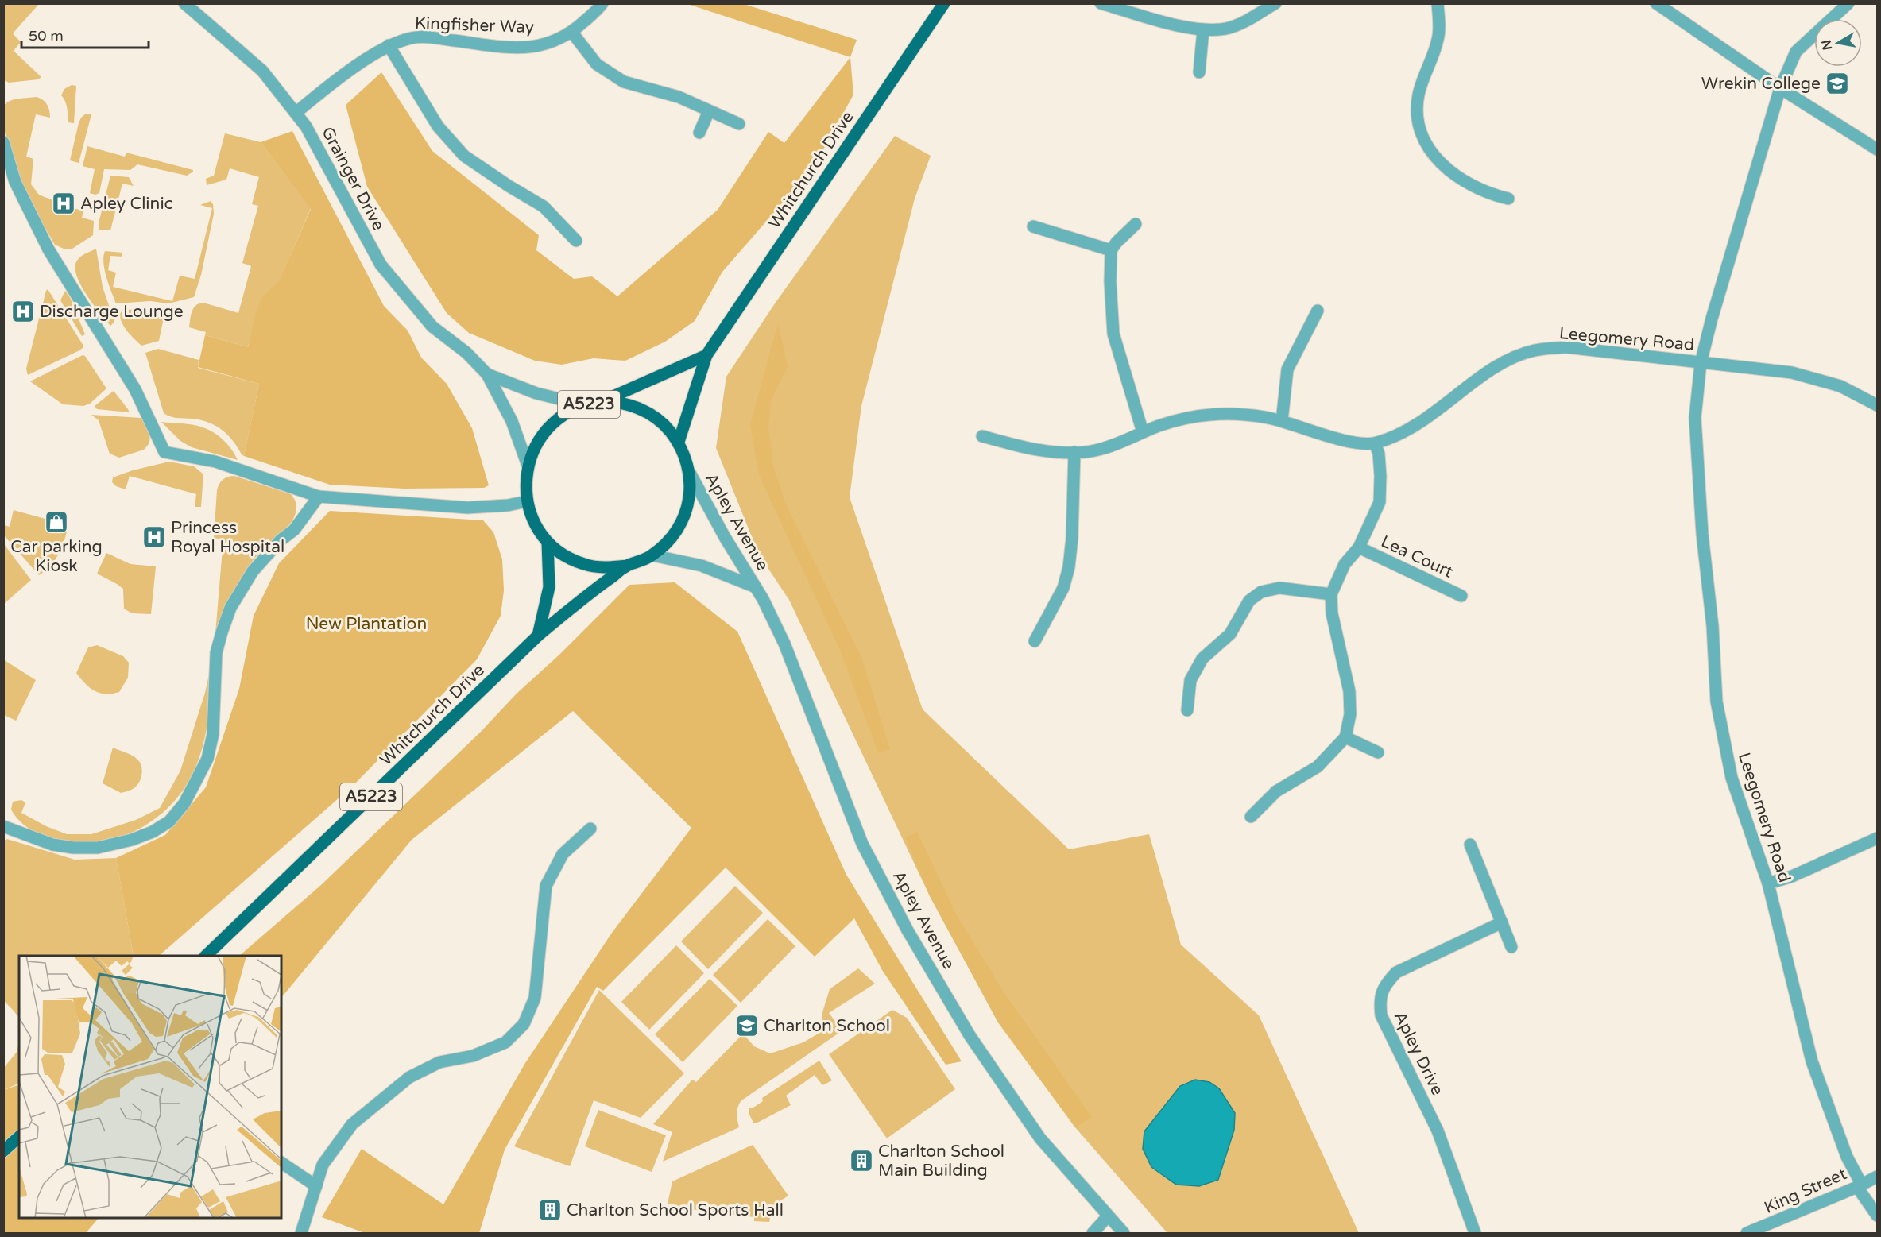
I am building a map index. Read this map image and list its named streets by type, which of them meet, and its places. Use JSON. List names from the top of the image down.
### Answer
{
  "streets": {
    "main road": ["Whitchurch Drive", "A5223"],
    "street": [
      "Kingfisher Way",
      "Grainger Drive",
      "Leegomery Road",
      "Apley Avenue",
      "Lea Court",
      "Apley Drive",
      "King Street"
    ]
  },
  "crossings": [
    ["Kingfisher Way", "Grainger Drive"],
    ["Whitchurch Drive", "Grainger Drive"],
    ["Whitchurch Drive", "Apley Avenue"],
    ["Grainger Drive", "Apley Avenue"],
    ["Leegomery Road", "King Street"]
  ],
  "parks": ["New Plantation"],
  "places": {
    "school or university": ["Wrekin College", "Charlton School"],
    "hospital": ["Apley Clinic", "Discharge Lounge", "Princess Royal Hospital"],
    "shop": ["Car parking Kiosk"],
    "building": ["Charlton School Main Building", "Charlton School Sports Hall"]
  },
  "scale_bar": "50 m",
  "north": "left"
}
